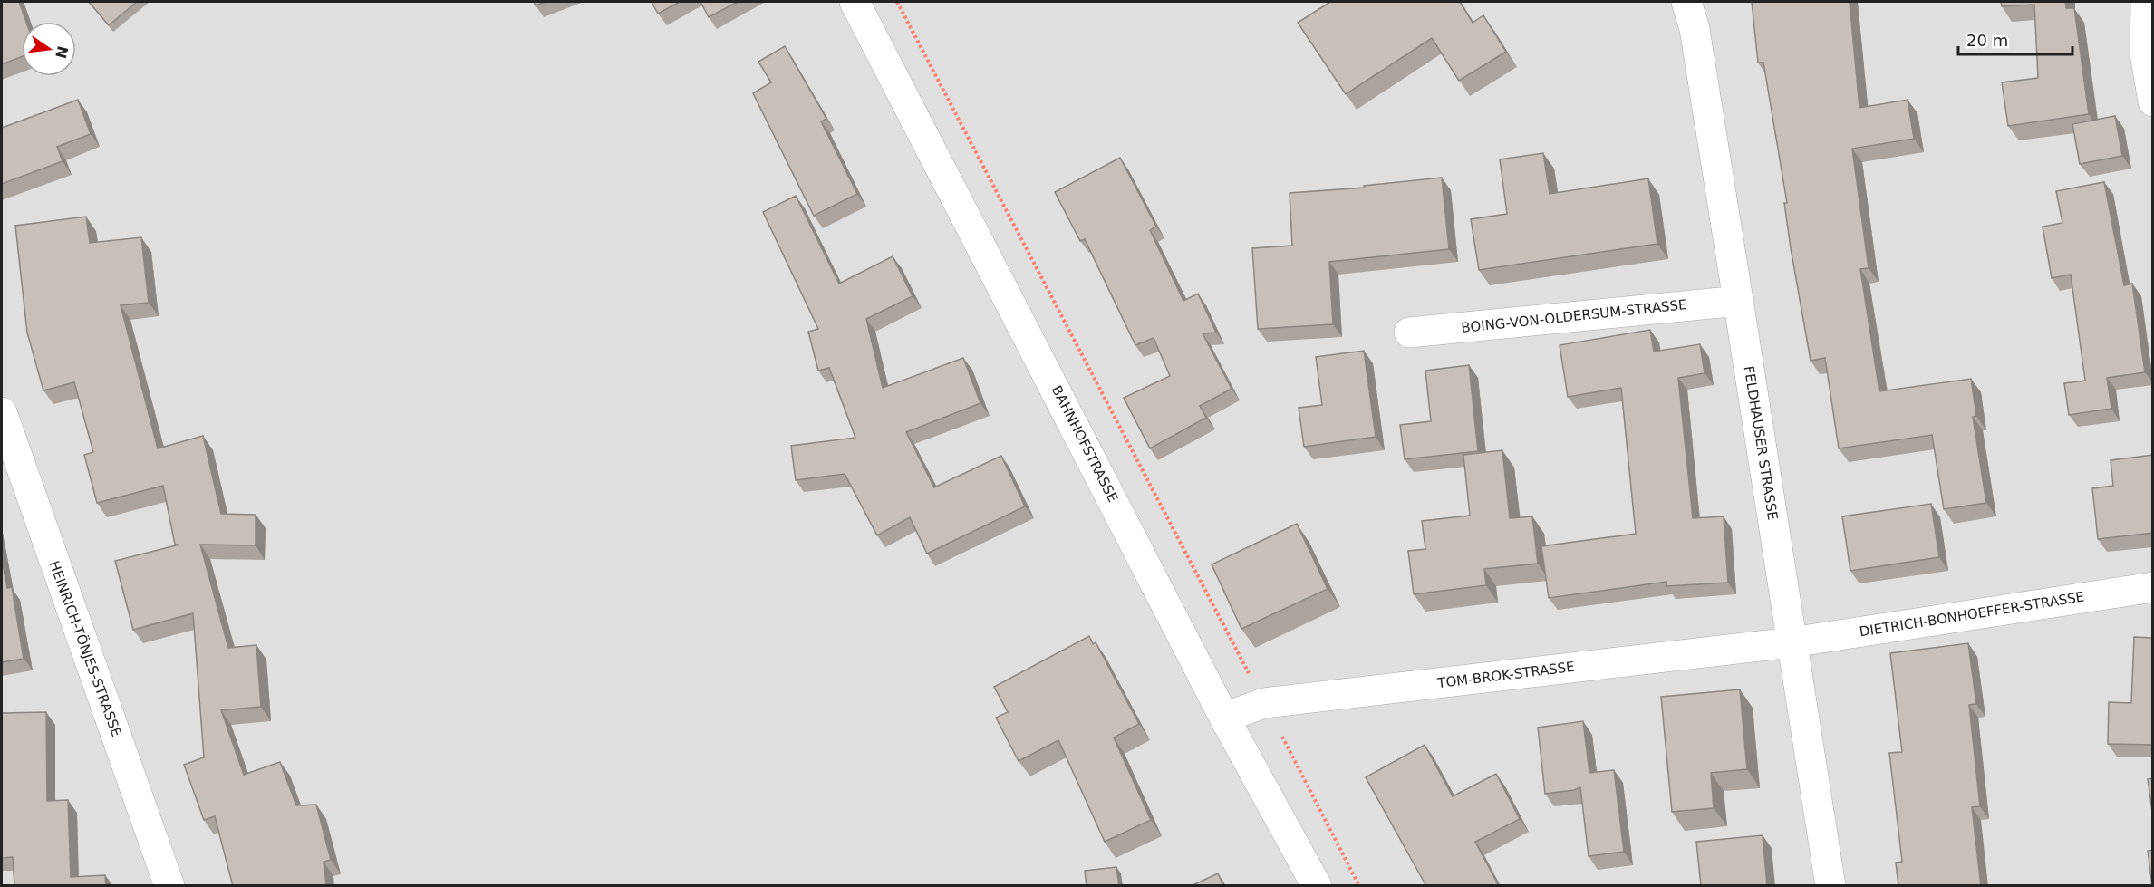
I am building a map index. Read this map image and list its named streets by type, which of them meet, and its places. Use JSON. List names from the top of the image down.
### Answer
{
  "streets": {
    "street": [
      "BOING-VON-OLDERSUM-STRASSE",
      "FELDHAUSER STRASSE",
      "BAHNHOFSTRASSE",
      "DIETRICH-BONHOEFFER-STRASSE",
      "HEINRICH-TÖNJES-STRASSE",
      "TOM-BROK-STRASSE"
    ]
  },
  "crossings": [
    ["BOING-VON-OLDERSUM-STRASSE", "FELDHAUSER STRASSE"],
    ["FELDHAUSER STRASSE", "DIETRICH-BONHOEFFER-STRASSE"],
    ["FELDHAUSER STRASSE", "TOM-BROK-STRASSE"],
    ["BAHNHOFSTRASSE", "TOM-BROK-STRASSE"],
    ["DIETRICH-BONHOEFFER-STRASSE", "TOM-BROK-STRASSE"]
  ],
  "scale_bar": "20 m",
  "north": "right"
}
